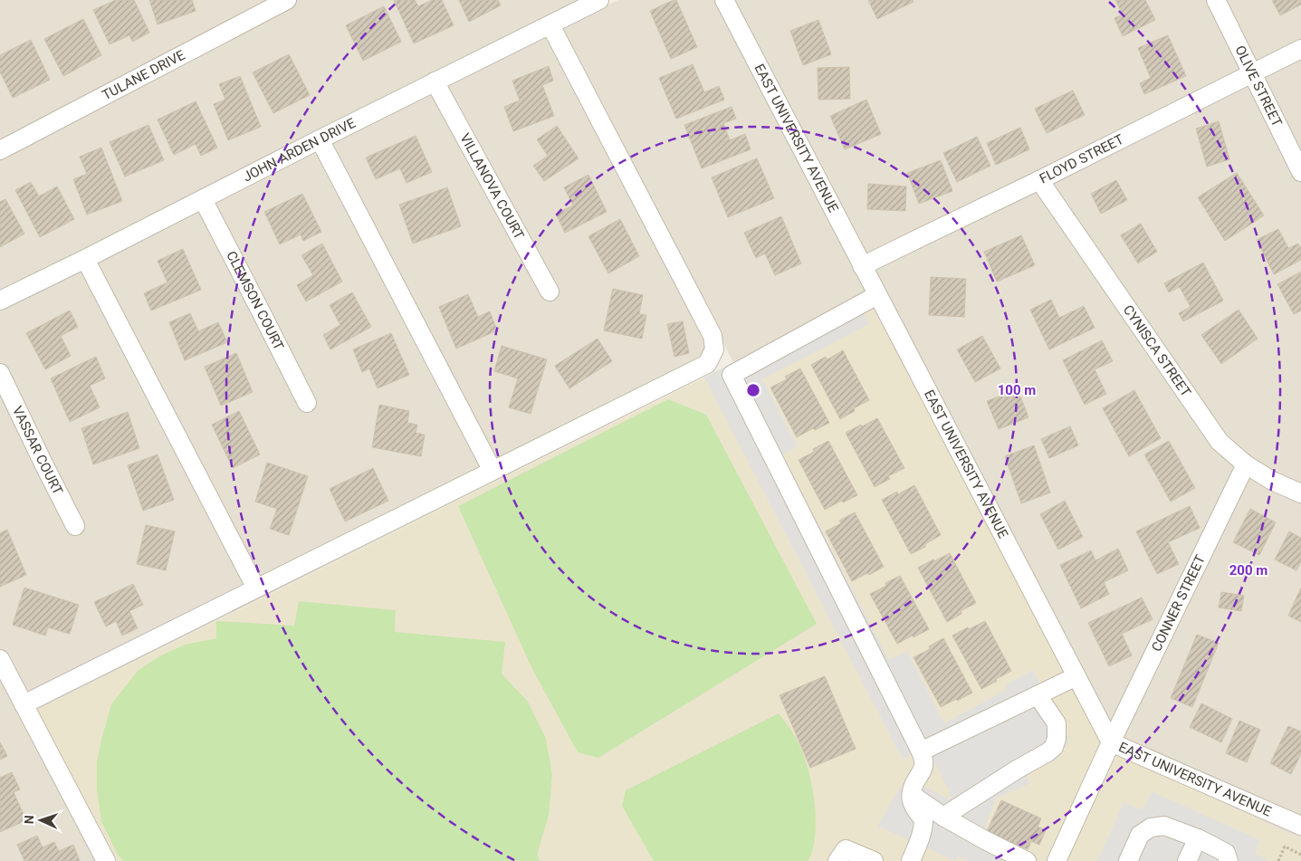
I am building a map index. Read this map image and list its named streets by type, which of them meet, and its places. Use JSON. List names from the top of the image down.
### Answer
{
  "streets": {
    "street": [
      "TULANE DRIVE",
      "OLIVE STREET",
      "EAST UNIVERSITY AVENUE",
      "JOHN ARDEN DRIVE",
      "FLOYD STREET",
      "VILLANOVA COURT",
      "CLEMSON COURT",
      "CYNISCA STREET",
      "VASSAR COURT",
      "CONNER STREET"
    ]
  },
  "crossings": [
    ["OLIVE STREET", "FLOYD STREET"],
    ["EAST UNIVERSITY AVENUE", "FLOYD STREET"],
    ["EAST UNIVERSITY AVENUE", "CONNER STREET"],
    ["JOHN ARDEN DRIVE", "VILLANOVA COURT"],
    ["JOHN ARDEN DRIVE", "CLEMSON COURT"],
    ["FLOYD STREET", "CYNISCA STREET"],
    ["CYNISCA STREET", "CONNER STREET"]
  ],
  "north": "left",
  "rings": ["100 m", "200 m"]
}
